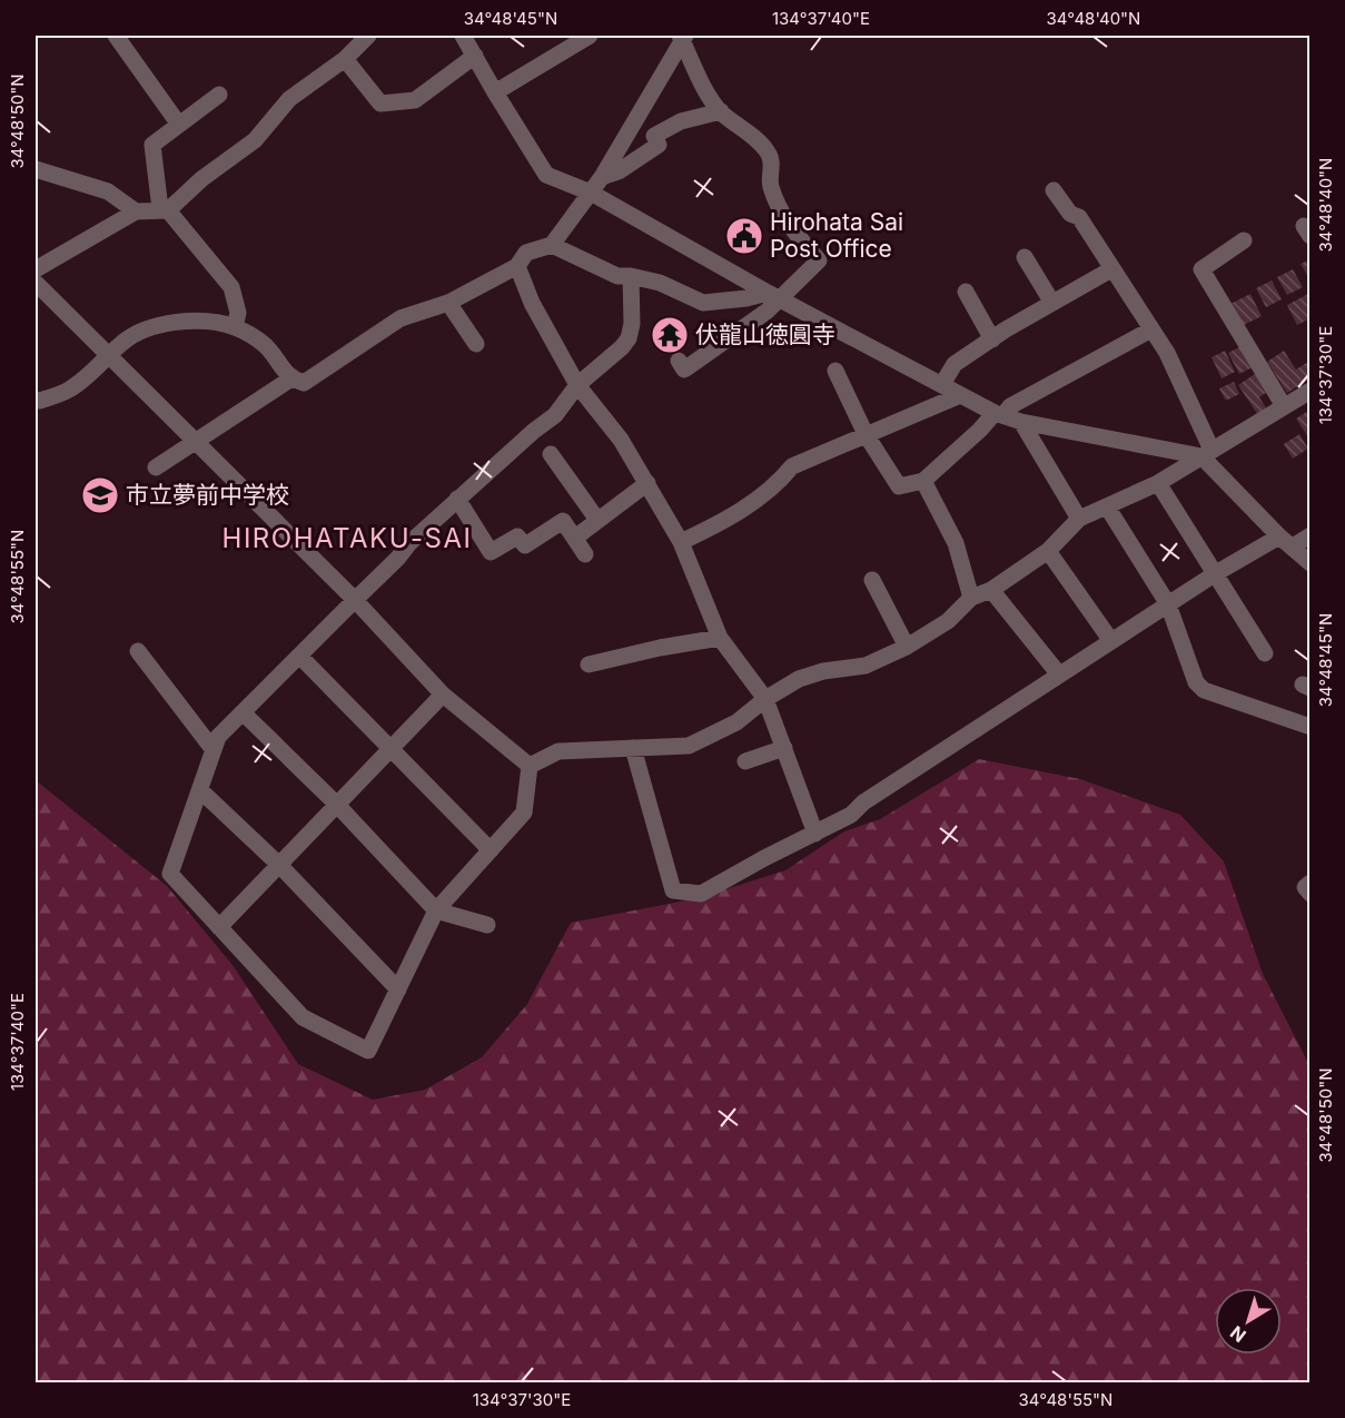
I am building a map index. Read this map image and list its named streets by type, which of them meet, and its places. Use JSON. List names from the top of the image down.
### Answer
{
  "districts": ["HIROHATAKU-SAI"],
  "places": {
    "public building": ["Hirohata Sai Post Office"],
    "temple": ["伏龍山徳圓寺"],
    "school or university": ["市立夢前中学校"]
  },
  "north": "bottom left",
  "coordinates": [
    "34°48'45\"N",
    "134°37'40\"E",
    "34°48'40\"N",
    "34°48'50\"N",
    "134°37'30\"E",
    "34°48'55\"N"
  ]
}
